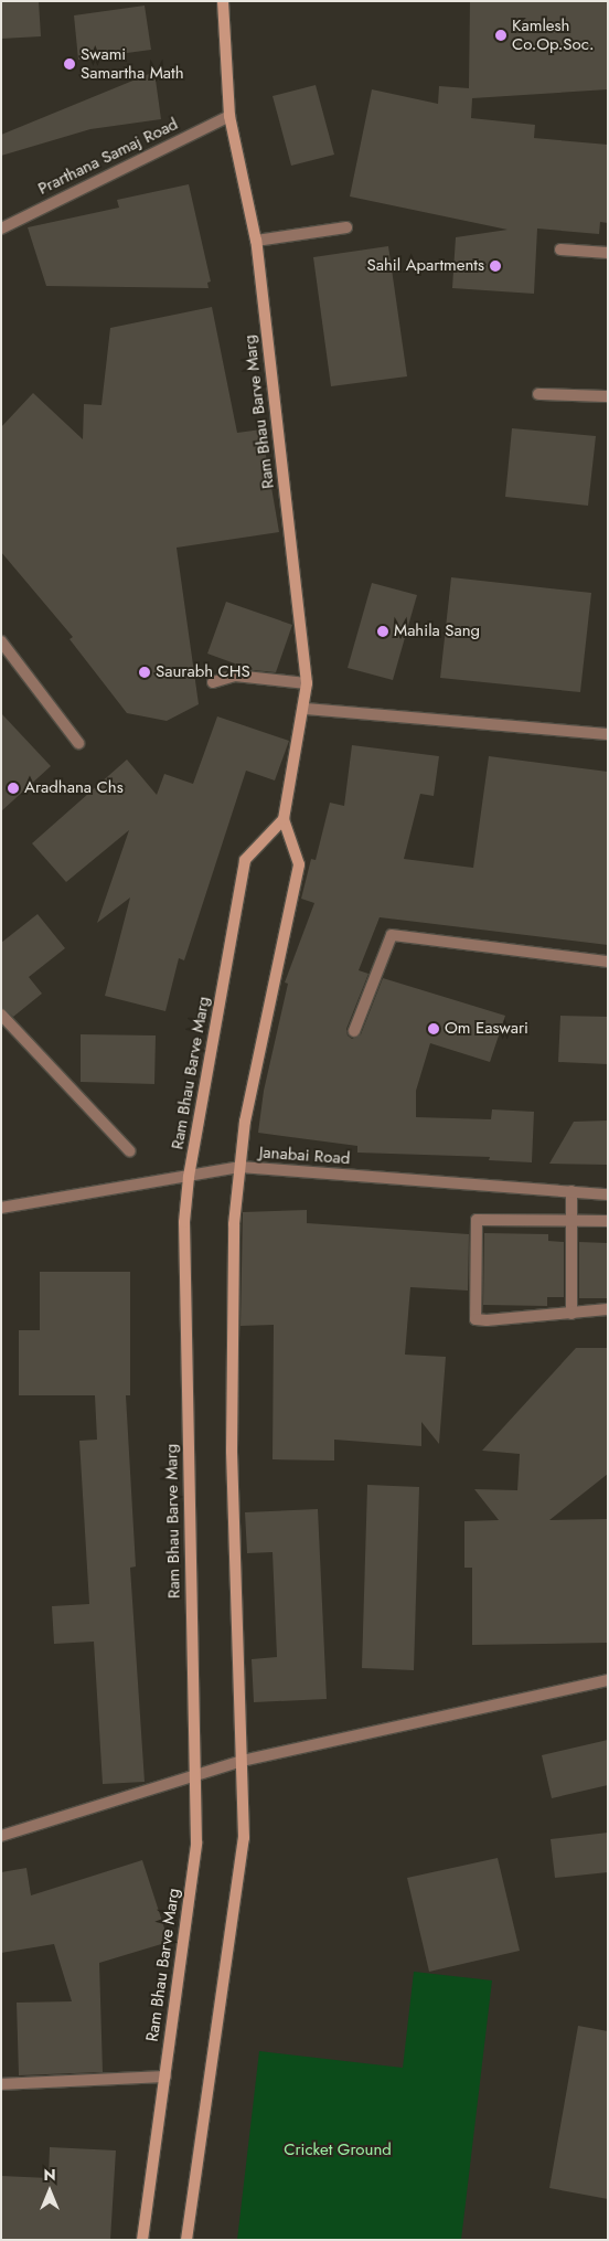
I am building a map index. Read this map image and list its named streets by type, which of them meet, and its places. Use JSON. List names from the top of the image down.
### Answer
{
  "streets": {
    "street": ["Prarthana Samaj Road", "Ram Bhau Barve Marg", "Janabai Road"]
  },
  "crossings": [
    ["Prarthana Samaj Road", "Ram Bhau Barve Marg"],
    ["Ram Bhau Barve Marg", "Janabai Road"]
  ],
  "parks": ["Cricket Ground"],
  "places": [
    "Kamlesh Co.Op.Soc.",
    "Swami Samartha Math",
    "Sahil Apartments",
    "Mahila Sang",
    "Saurabh CHS",
    "Aradhana Chs",
    "Om Easwari"
  ],
  "north": "top"
}
